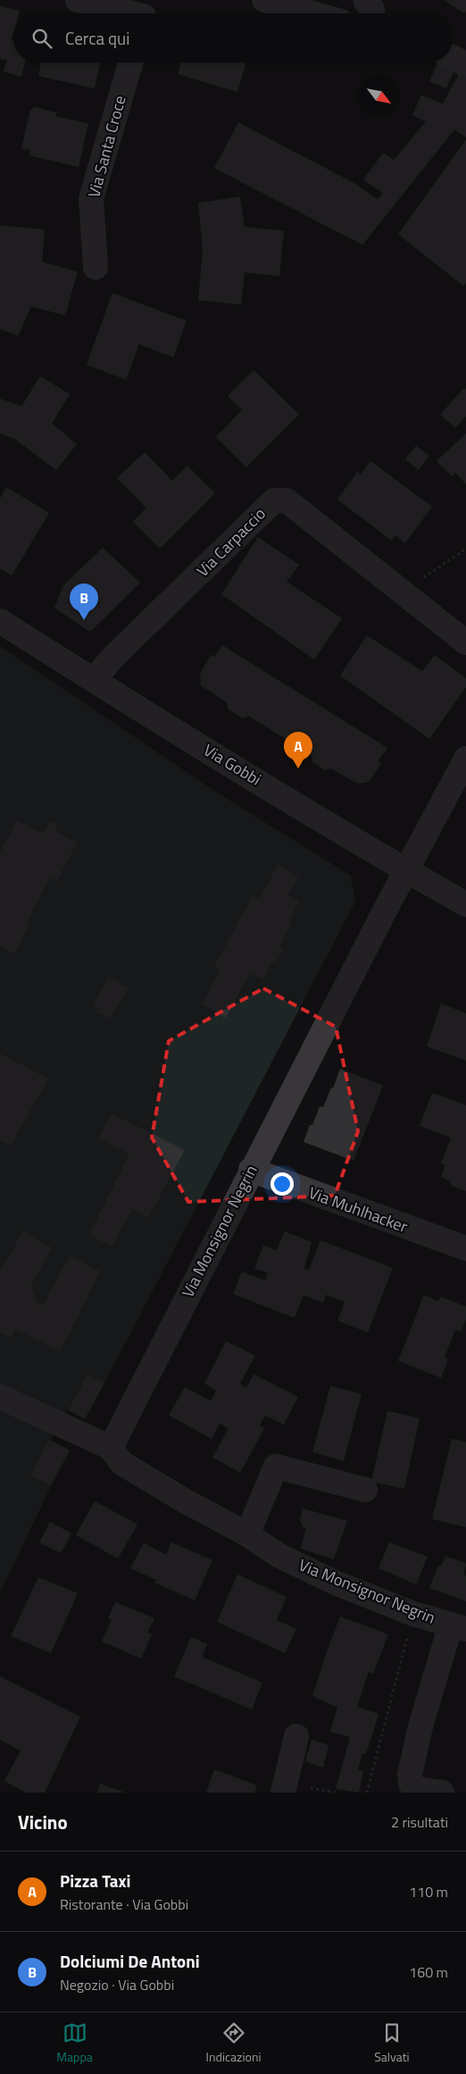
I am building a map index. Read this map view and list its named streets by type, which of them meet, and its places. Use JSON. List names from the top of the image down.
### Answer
{
  "streets": {
    "street": [
      "Via Santa Croce",
      "Via Carpaccio",
      "Via Gobbi",
      "Via Muhlhacker",
      "Via Monsignor Negrin"
    ]
  },
  "crossings": [
    ["Via Carpaccio", "Via Gobbi"],
    ["Via Gobbi", "Via Monsignor Negrin"],
    ["Via Muhlhacker", "Via Monsignor Negrin"]
  ],
  "north": "bottom right",
  "page": {
    "search": "Cerca qui",
    "pins": ["B", "A"],
    "heading": ["Vicino", "2 risultati"],
    "list": [
      {
        "mark": "A",
        "name": "Pizza Taxi",
        "note": "Ristorante · Via Gobbi",
        "value": "110 m"
      },
      {
        "mark": "B",
        "name": "Dolciumi De Antoni",
        "note": "Negozio · Via Gobbi",
        "value": "160 m"
      }
    ],
    "nav": ["Mappa", "Indicazioni", "Salvati"]
  }
}
